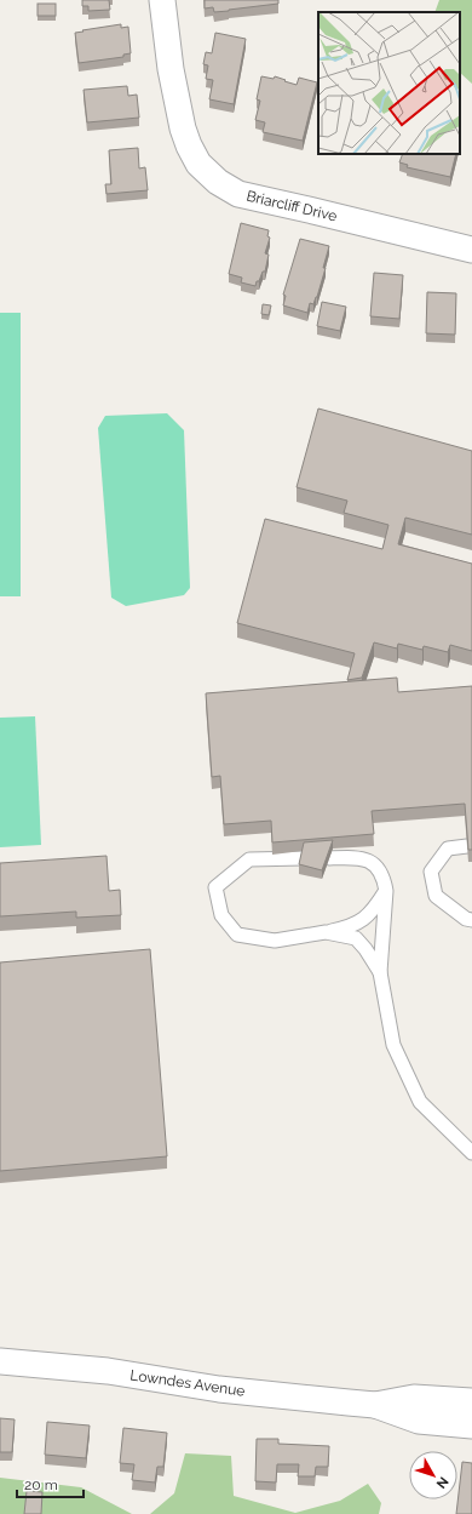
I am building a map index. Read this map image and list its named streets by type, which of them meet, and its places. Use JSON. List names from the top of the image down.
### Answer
{
  "streets": {
    "street": ["Briarcliff Drive", "Lowndes Avenue"]
  },
  "scale_bar": "20 m",
  "north": "bottom right"
}
